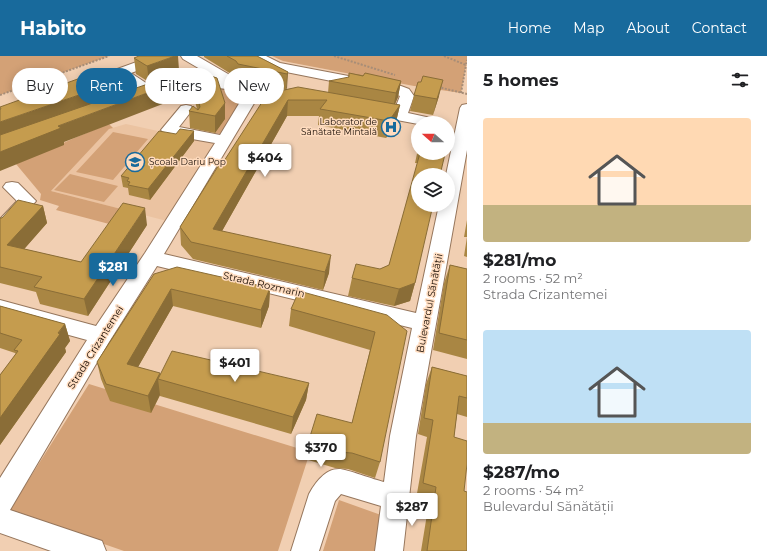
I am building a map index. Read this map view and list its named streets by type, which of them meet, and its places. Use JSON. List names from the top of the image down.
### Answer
{
  "streets": {
    "street": ["Strada Rozmarin", "Bulevardul Sănătății", "Strada Crizantemei"]
  },
  "crossings": [
    ["Strada Rozmarin", "Bulevardul Sănătății"],
    ["Strada Rozmarin", "Strada Crizantemei"]
  ],
  "places": {
    "hospital": ["Laborator de Sănătate Mintală"],
    "school or university": ["Școala Dariu Pop"]
  },
  "north": "left",
  "page": {
    "header": "Habito",
    "nav": [
      "Home",
      "Map",
      "About",
      "Contact"
    ],
    "heading": "5 homes",
    "chip": [
      "Buy",
      "Rent",
      "Filters",
      "New"
    ],
    "list": [
      {
        "name": "$281/mo",
        "note": "2 rooms · 52 m² · Strada Crizantemei"
      },
      {
        "name": "$287/mo",
        "note": "2 rooms · 54 m² · Bulevardul Sănătății"
      }
    ],
    "price": [
      "$404",
      "$281",
      "$401",
      "$370",
      "$287"
    ]
  }
}
